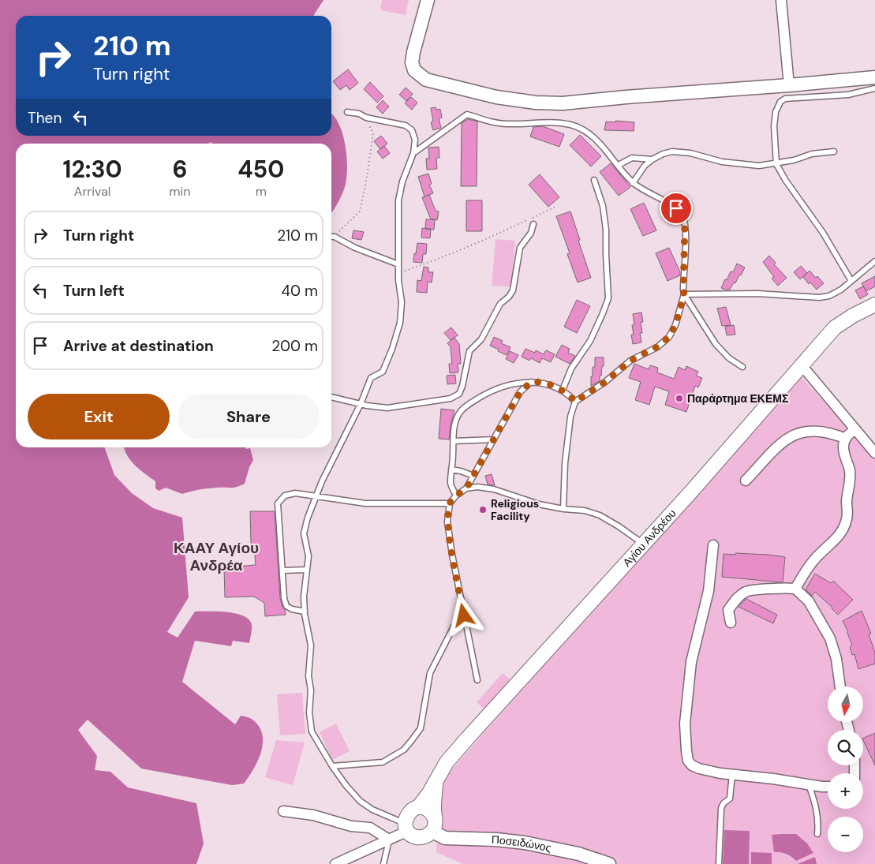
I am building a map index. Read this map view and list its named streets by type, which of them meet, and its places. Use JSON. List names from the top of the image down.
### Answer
{
  "streets": {
    "main road": ["Αγίου Ανδρέου"],
    "street": ["Ποσειδώνος"]
  },
  "crossings": [
    ["Αγίου Ανδρέου", "Ποσειδώνος"]
  ],
  "districts": ["ΚΑΑΥ Αγίου Ανδρέα"],
  "places": ["Παράρτημα ΕΚΕΜΣ", "Religious Facility"],
  "north": "bottom",
  "page": {
    "turn": ["210 m", "Turn right"],
    "then": "Then",
    "eta": [
      "12:30",
      "Arrival",
      "6",
      "min",
      "450",
      "m"
    ],
    "list": [
      {
        "name": "Turn right",
        "value": "210 m"
      },
      {
        "name": "Turn left",
        "value": "40 m"
      },
      {
        "name": "Arrive at destination",
        "value": "200 m"
      }
    ],
    "buttons": ["Exit", "Share"],
    "map_buttons": ["+", "−"]
  }
}
